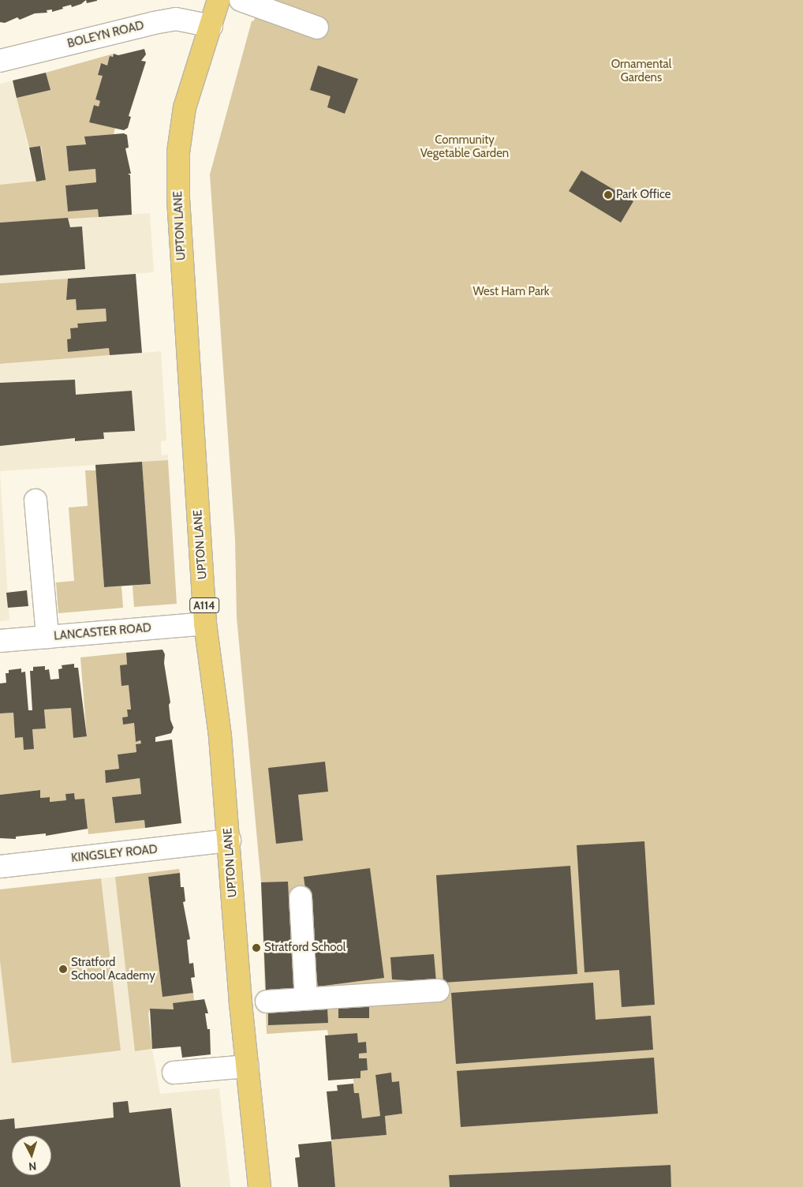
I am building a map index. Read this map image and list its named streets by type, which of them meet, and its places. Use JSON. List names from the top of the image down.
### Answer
{
  "streets": {
    "main road": ["UPTON LANE", "A114"],
    "street": ["BOLEYN ROAD", "LANCASTER ROAD", "KINGSLEY ROAD"]
  },
  "crossings": [
    ["BOLEYN ROAD", "UPTON LANE"],
    ["UPTON LANE", "LANCASTER ROAD"],
    ["UPTON LANE", "KINGSLEY ROAD"]
  ],
  "parks": ["Ornamental Gardens", "Community Vegetable Garden", "West Ham Park"],
  "places": ["Park Office", "Stratford School", "Stratford School Academy"],
  "north": "bottom"
}
